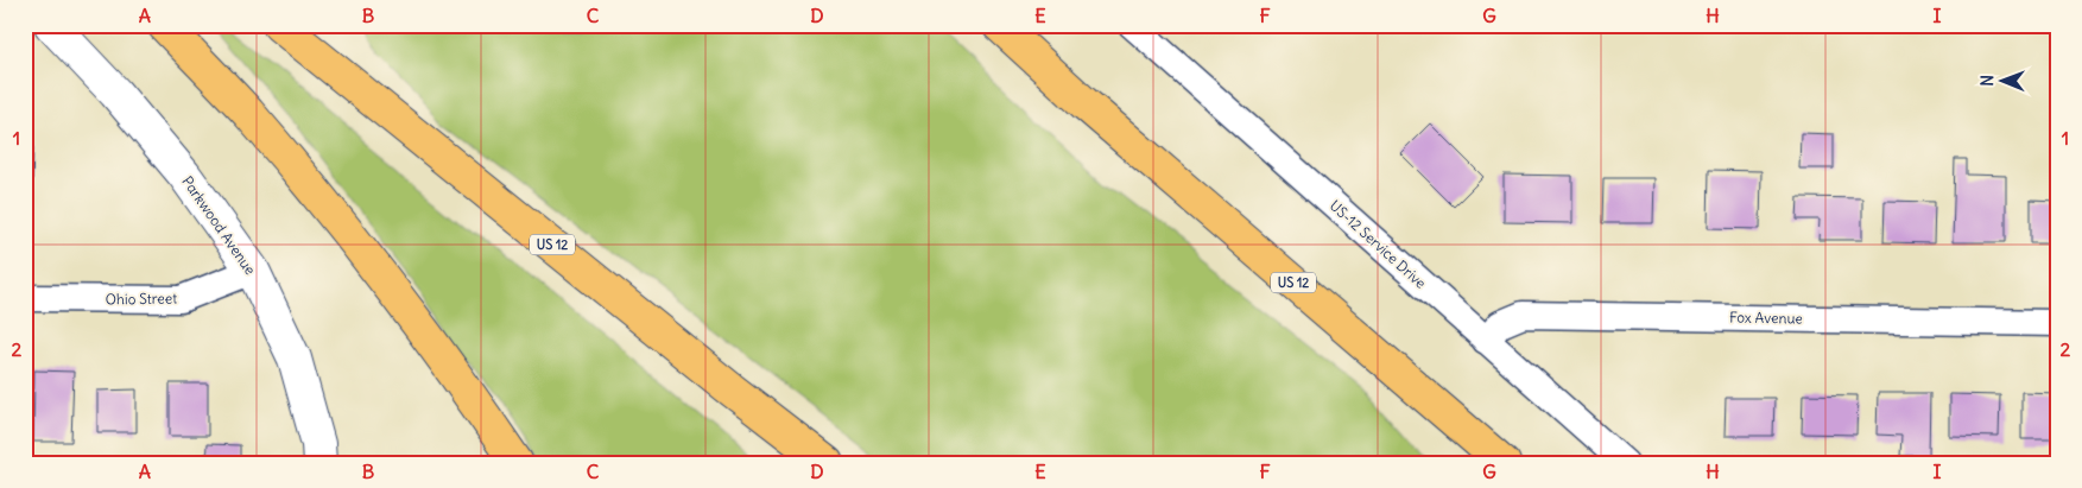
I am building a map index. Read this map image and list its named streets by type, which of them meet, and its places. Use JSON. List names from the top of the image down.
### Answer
{
  "streets": {
    "highway": ["US 12"],
    "street": [
      "Parkwood Avenue",
      "US-12 Service Drive",
      "Ohio Street",
      "Fox Avenue"
    ]
  },
  "crossings": [
    ["Parkwood Avenue", "Ohio Street"],
    ["US-12 Service Drive", "Fox Avenue"]
  ],
  "north": "left",
  "grid": {
    "columns": [
      "A",
      "B",
      "C",
      "D",
      "E",
      "F",
      "G",
      "H",
      "I"
    ],
    "rows": ["1", "2"]
  }
}
